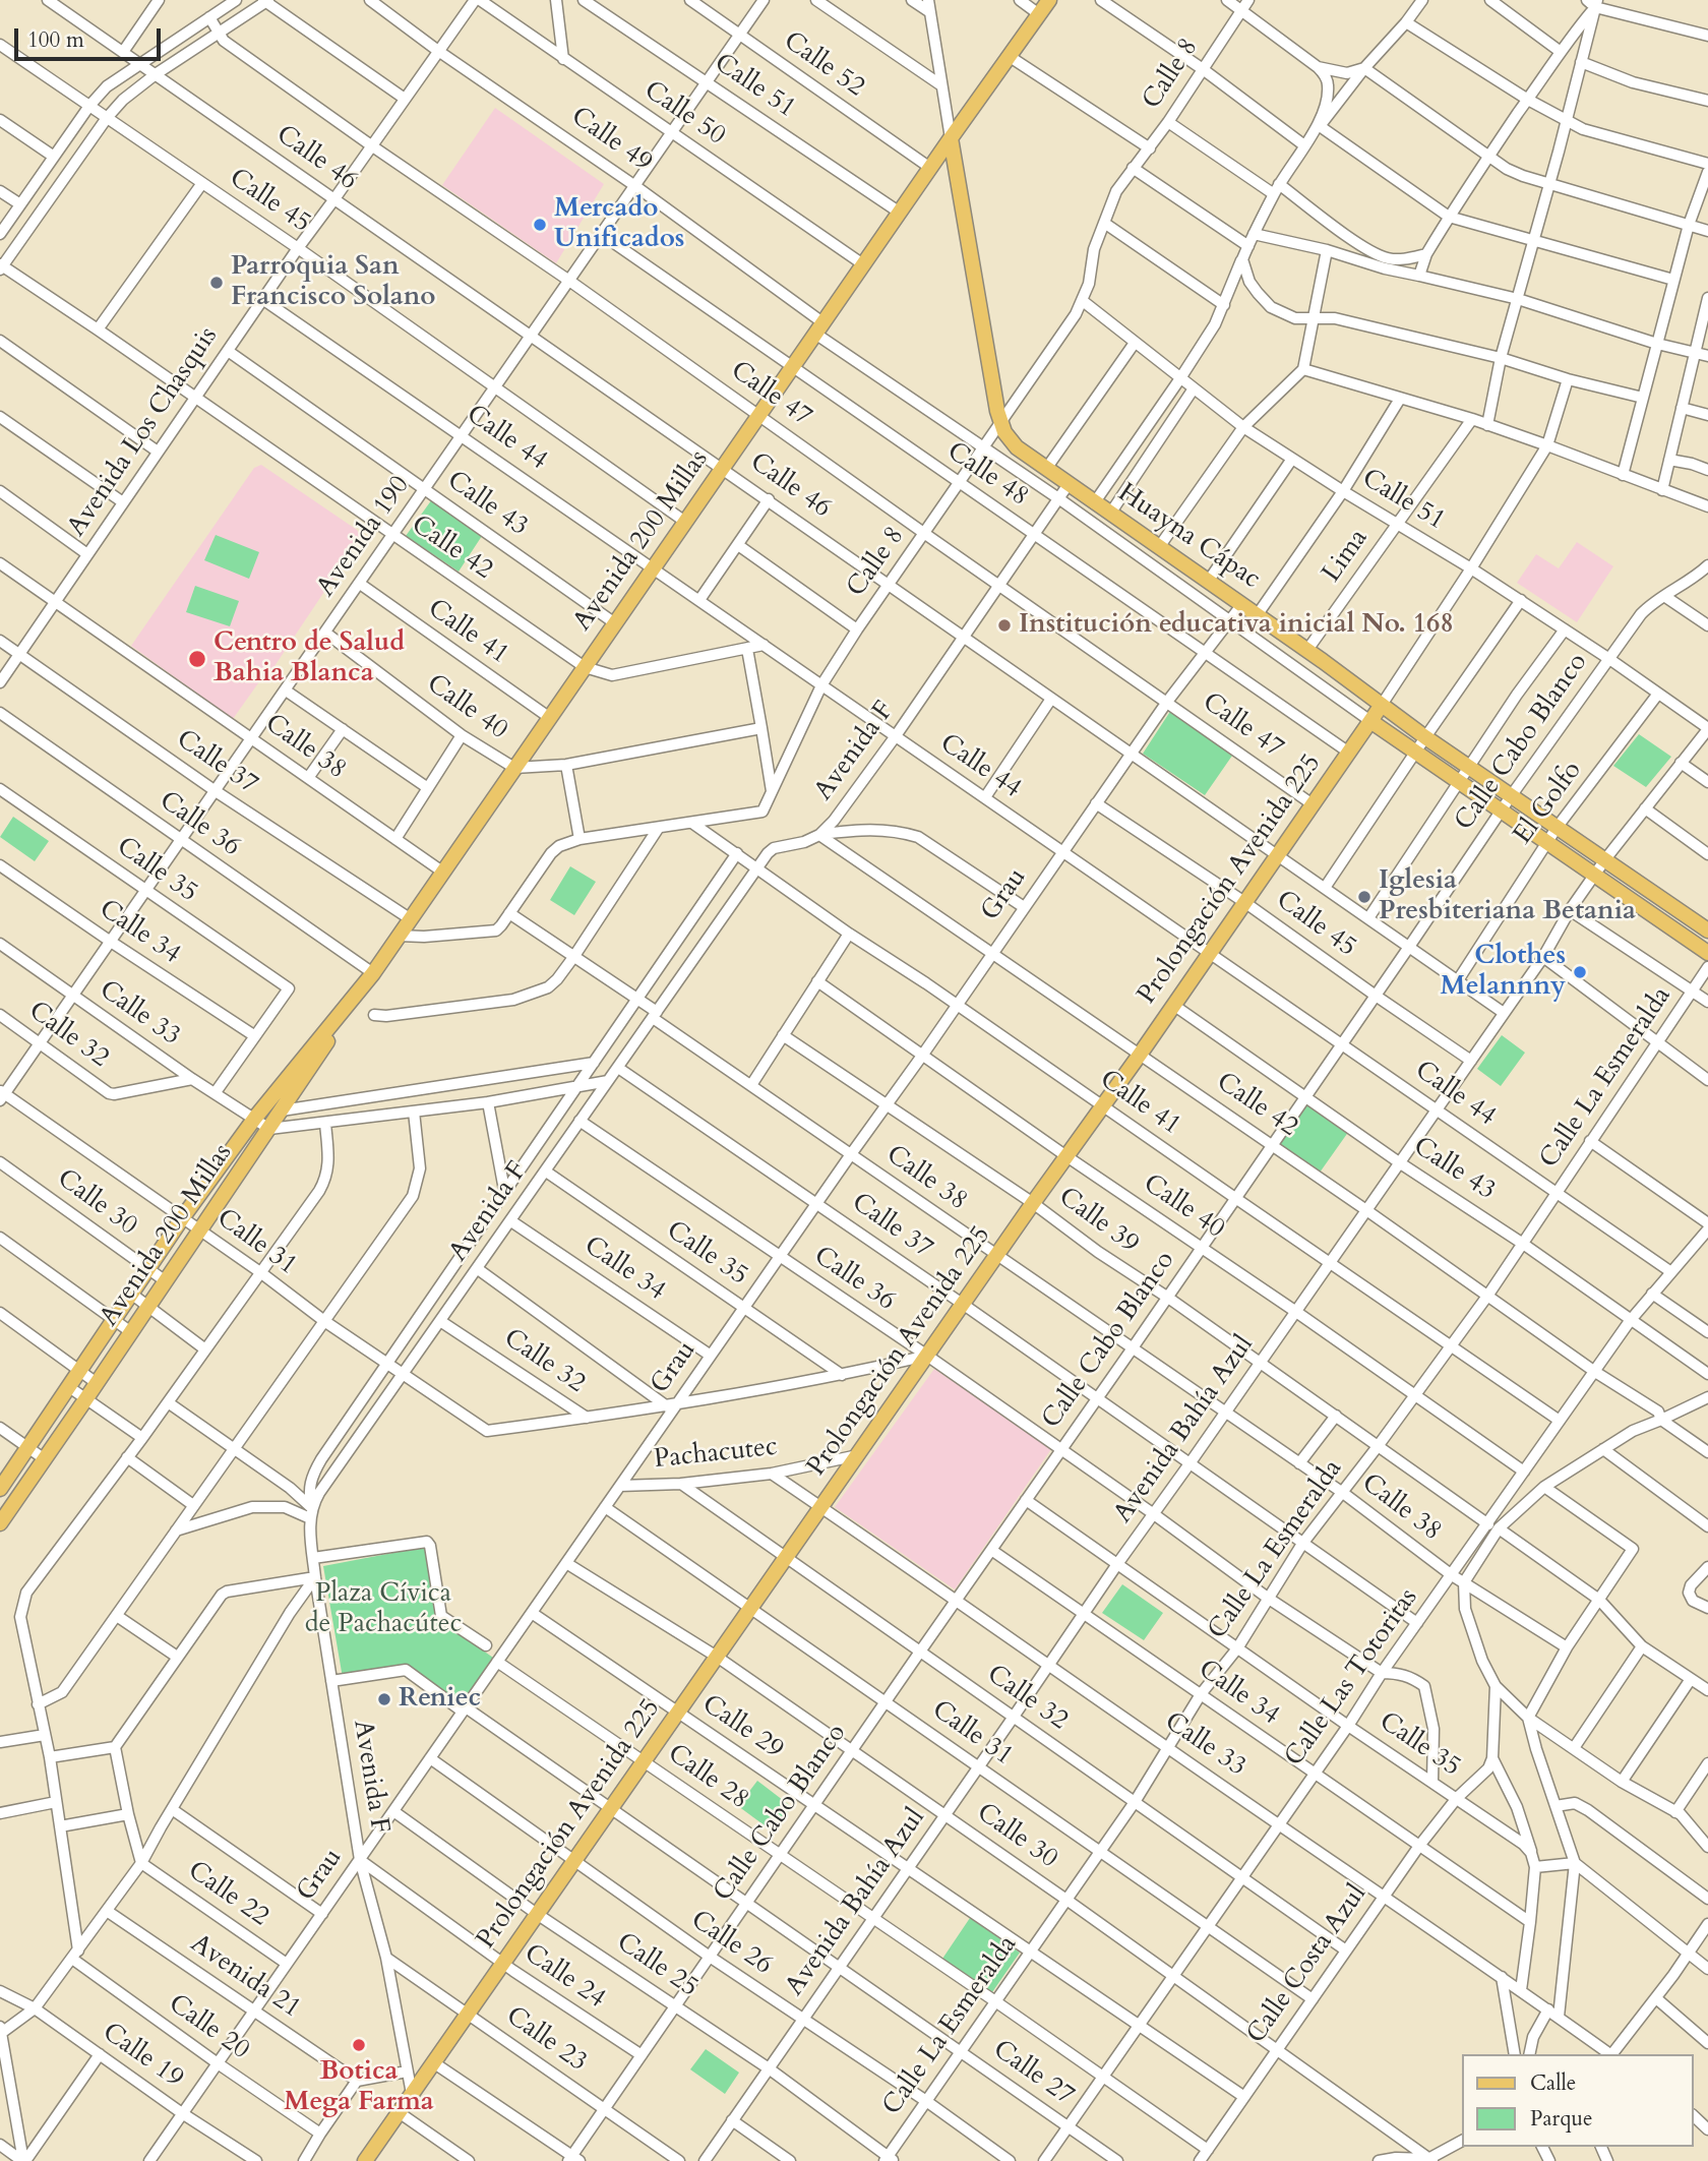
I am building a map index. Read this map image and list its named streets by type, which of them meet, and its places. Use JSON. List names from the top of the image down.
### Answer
{
  "streets": {
    "main road": ["Huayna Cápac", "Avenida 200 Millas", "Prolongación Avenida 225"],
    "street": [
      "Calle 52",
      "Calle 8",
      "Calle 51",
      "Calle 50",
      "Calle 49",
      "Calle 46",
      "Calle 45",
      "Calle 47",
      "Avenida Los Chasquis",
      "Calle 44",
      "Calle 48",
      "Calle 43",
      "Avenida 190",
      "Calle 42",
      "Lima",
      "Calle 41",
      "Calle 40",
      "Calle Cabo Blanco",
      "Calle 38",
      "Avenida F",
      "Calle 37",
      "El Golfo",
      "Calle 36",
      "Calle 35",
      "Grau",
      "Calle 34",
      "Calle 33",
      "Calle 32",
      "Calle La Esmeralda",
      "Calle 30",
      "Calle 39",
      "Calle 31",
      "Avenida Bahía Azul",
      "Pachacutec",
      "Calle Las Totoritas",
      "Calle 29",
      "Calle 28",
      "Calle 22",
      "Calle 26",
      "Calle Costa Azul",
      "Calle 25",
      "Avenida 21",
      "Calle 24",
      "Calle 20",
      "Calle 23",
      "Calle 19",
      "Calle 27"
    ]
  },
  "crossings": [
    ["Calle 52", "Avenida 190"],
    ["Calle 52", "Avenida 200 Millas"],
    ["Calle 8", "Calle 51"],
    ["Calle 8", "Calle 49"],
    ["Calle 8", "Calle 46"],
    ["Calle 8", "Calle 47"],
    ["Calle 8", "Calle 44"],
    ["Calle 8", "Calle 48"],
    ["Calle 8", "Huayna Cápac"],
    ["Calle 8", "Avenida 200 Millas"],
    ["Calle 8", "Calle 41"],
    ["Calle 8", "Calle 38"],
    ["Calle 51", "Avenida 190"],
    ["Calle 51", "Avenida 200 Millas"],
    ["Calle 51", "Lima"],
    ["Calle 51", "Calle Cabo Blanco"],
    ["Calle 51", "El Golfo"],
    ["Calle 51", "Prolongación Avenida 225"],
    ["Calle 51", "Avenida Bahía Azul"],
    ["Calle 50", "Avenida Los Chasquis"],
    ["Calle 50", "Avenida 190"],
    ["Calle 50", "Avenida 200 Millas"],
    ["Calle 49", "Avenida Los Chasquis"],
    ["Calle 49", "Avenida 190"],
    ["Calle 49", "Huayna Cápac"],
    ["Calle 49", "Avenida 200 Millas"],
    ["Calle 46", "Avenida Los Chasquis"],
    ["Calle 46", "Avenida 190"],
    ["Calle 46", "Avenida 200 Millas"],
    ["Calle 46", "Calle Cabo Blanco"],
    ["Calle 46", "Avenida F"],
    ["Calle 46", "El Golfo"],
    ["Calle 46", "Prolongación Avenida 225"],
    ["Calle 46", "Grau"],
    ["Calle 46", "Avenida Bahía Azul"],
    ["Calle 45", "Avenida Los Chasquis"],
    ["Calle 45", "Avenida 190"],
    ["Calle 45", "Avenida 200 Millas"],
    ["Calle 45", "Calle Cabo Blanco"],
    ["Calle 45", "Prolongación Avenida 225"],
    ["Calle 45", "Grau"],
    ["Calle 45", "Avenida Bahía Azul"],
    ["Calle 47", "Avenida Los Chasquis"],
    ["Calle 47", "Avenida 190"],
    ["Calle 47", "Avenida 200 Millas"],
    ["Calle 47", "Avenida F"],
    ["Calle 47", "Prolongación Avenida 225"],
    ["Calle 47", "Grau"],
    ["Avenida Los Chasquis", "Calle 44"],
    ["Avenida Los Chasquis", "Calle 43"],
    ["Avenida Los Chasquis", "Calle 42"],
    ["Avenida Los Chasquis", "Calle 38"],
    ["Avenida Los Chasquis", "Calle 37"],
    ["Calle 44", "Avenida 190"],
    ["Calle 44", "Avenida 200 Millas"],
    ["Calle 44", "Calle 42"],
    ["Calle 44", "Calle Cabo Blanco"],
    ["Calle 44", "Avenida F"],
    ["Calle 44", "Prolongación Avenida 225"],
    ["Calle 44", "Grau"],
    ["Calle 44", "Calle La Esmeralda"],
    ["Calle 44", "Avenida Bahía Azul"],
    ["Calle 44", "Calle Las Totoritas"],
    ["Calle 48", "Avenida 190"],
    ["Calle 48", "Avenida 200 Millas"],
    ["Calle 48", "Avenida F"],
    ["Calle 48", "Prolongación Avenida 225"],
    ["Calle 48", "Grau"],
    ["Calle 43", "Avenida 190"],
    ["Calle 43", "Avenida 200 Millas"],
    ["Calle 43", "Calle Cabo Blanco"],
    ["Calle 43", "Prolongación Avenida 225"],
    ["Calle 43", "Calle La Esmeralda"],
    ["Calle 43", "Avenida Bahía Azul"],
    ["Calle 43", "Calle Las Totoritas"],
    ["Avenida 190", "Calle 42"],
    ["Avenida 190", "Calle 41"],
    ["Avenida 190", "Calle 40"],
    ["Avenida 190", "Calle 38"],
    ["Avenida 190", "Calle 37"],
    ["Avenida 190", "Calle 36"],
    ["Avenida 190", "Calle 35"],
    ["Avenida 190", "Calle 34"],
    ["Avenida 190", "Calle 33"],
    ["Avenida 190", "Calle 32"],
    ["Avenida 190", "Calle 31"],
    ["Huayna Cápac", "Avenida 200 Millas"],
    ["Huayna Cápac", "Lima"],
    ["Huayna Cápac", "Calle Cabo Blanco"],
    ["Huayna Cápac", "Avenida F"],
    ["Huayna Cápac", "El Golfo"],
    ["Huayna Cápac", "Prolongación Avenida 225"],
    ["Huayna Cápac", "Grau"],
    ["Huayna Cápac", "Avenida Bahía Azul"],
    ["Avenida 200 Millas", "Calle 42"],
    ["Avenida 200 Millas", "Calle 41"],
    ["Avenida 200 Millas", "Calle 40"],
    ["Avenida 200 Millas", "Calle 38"],
    ["Avenida 200 Millas", "Calle 37"],
    ["Avenida 200 Millas", "Calle 36"],
    ["Avenida 200 Millas", "Calle 33"],
    ["Avenida 200 Millas", "Calle 30"],
    ["Avenida 200 Millas", "Calle 31"],
    ["Calle 42", "Calle Cabo Blanco"],
    ["Calle 42", "Avenida F"],
    ["Calle 42", "Prolongación Avenida 225"],
    ["Calle 42", "Grau"],
    ["Calle 42", "Calle La Esmeralda"],
    ["Calle 42", "Avenida Bahía Azul"],
    ["Calle 42", "Calle Las Totoritas"],
    ["Calle 41", "Calle Cabo Blanco"],
    ["Calle 41", "Avenida F"],
    ["Calle 41", "Prolongación Avenida 225"],
    ["Calle 41", "Grau"],
    ["Calle 41", "Calle La Esmeralda"],
    ["Calle 41", "Avenida Bahía Azul"],
    ["Calle 41", "Calle Las Totoritas"],
    ["Calle 40", "Calle Cabo Blanco"],
    ["Calle 40", "Prolongación Avenida 225"],
    ["Calle 40", "Grau"],
    ["Calle 40", "Calle La Esmeralda"],
    ["Calle 40", "Avenida Bahía Azul"],
    ["Calle 40", "Calle Las Totoritas"],
    ["Calle Cabo Blanco", "Calle 38"],
    ["Calle Cabo Blanco", "Calle 37"],
    ["Calle Cabo Blanco", "Calle 36"],
    ["Calle Cabo Blanco", "Calle 35"],
    ["Calle Cabo Blanco", "Calle 34"],
    ["Calle Cabo Blanco", "Calle 33"],
    ["Calle Cabo Blanco", "Calle 32"],
    ["Calle Cabo Blanco", "Calle 30"],
    ["Calle Cabo Blanco", "Calle 39"],
    ["Calle Cabo Blanco", "Calle 31"],
    ["Calle Cabo Blanco", "Calle 29"],
    ["Calle Cabo Blanco", "Calle 28"],
    ["Calle Cabo Blanco", "Calle 26"],
    ["Calle Cabo Blanco", "Calle 25"],
    ["Calle Cabo Blanco", "Calle 24"],
    ["Calle Cabo Blanco", "Calle 23"],
    ["Calle Cabo Blanco", "Calle 27"],
    ["Calle 38", "Avenida F"],
    ["Calle 38", "Prolongación Avenida 225"],
    ["Calle 38", "Grau"],
    ["Calle 38", "Calle La Esmeralda"],
    ["Calle 38", "Avenida Bahía Azul"],
    ["Calle 38", "Calle Las Totoritas"],
    ["Avenida F", "Calle 37"],
    ["Avenida F", "Calle 36"],
    ["Avenida F", "Calle 35"],
    ["Avenida F", "Prolongación Avenida 225"],
    ["Avenida F", "Grau"],
    ["Avenida F", "Calle 34"],
    ["Avenida F", "Calle 32"],
    ["Avenida F", "Calle 31"],
    ["Avenida F", "Calle 24"],
    ["Avenida F", "Calle 23"],
    ["Avenida F", "Calle 27"],
    ["Calle 37", "Prolongación Avenida 225"],
    ["Calle 37", "Grau"],
    ["Calle 37", "Calle La Esmeralda"],
    ["Calle 37", "Avenida Bahía Azul"],
    ["Calle 37", "Calle Las Totoritas"],
    ["Calle 36", "Prolongación Avenida 225"],
    ["Calle 36", "Grau"],
    ["Calle 36", "Calle La Esmeralda"],
    ["Calle 36", "Avenida Bahía Azul"],
    ["Calle 36", "Calle Las Totoritas"],
    ["Calle 35", "Grau"],
    ["Calle 35", "Calle 34"],
    ["Calle 35", "Calle La Esmeralda"],
    ["Calle 35", "Avenida Bahía Azul"],
    ["Calle 35", "Calle Las Totoritas"],
    ["Calle 35", "Calle Costa Azul"],
    ["Prolongación Avenida 225", "Calle 33"],
    ["Prolongación Avenida 225", "Calle 32"],
    ["Prolongación Avenida 225", "Calle 30"],
    ["Prolongación Avenida 225", "Calle 39"],
    ["Prolongación Avenida 225", "Calle 31"],
    ["Prolongación Avenida 225", "Pachacutec"],
    ["Prolongación Avenida 225", "Calle 29"],
    ["Prolongación Avenida 225", "Calle 28"],
    ["Prolongación Avenida 225", "Calle 26"],
    ["Prolongación Avenida 225", "Calle 25"],
    ["Prolongación Avenida 225", "Calle 24"],
    ["Prolongación Avenida 225", "Calle 23"],
    ["Prolongación Avenida 225", "Calle 27"],
    ["Grau", "Calle 34"],
    ["Grau", "Calle 30"],
    ["Grau", "Calle 39"],
    ["Grau", "Calle 31"],
    ["Grau", "Pachacutec"],
    ["Grau", "Calle 29"],
    ["Grau", "Calle 28"],
    ["Grau", "Calle 22"],
    ["Grau", "Calle 26"],
    ["Grau", "Calle 25"],
    ["Grau", "Avenida 21"],
    ["Grau", "Calle 24"],
    ["Grau", "Calle 20"],
    ["Grau", "Calle 19"],
    ["Grau", "Calle 27"],
    ["Calle 34", "Calle La Esmeralda"],
    ["Calle 34", "Avenida Bahía Azul"],
    ["Calle 34", "Calle Las Totoritas"],
    ["Calle 34", "Calle Costa Azul"],
    ["Calle 33", "Calle 32"],
    ["Calle 33", "Calle La Esmeralda"],
    ["Calle 33", "Avenida Bahía Azul"],
    ["Calle 33", "Pachacutec"],
    ["Calle 33", "Calle Las Totoritas"],
    ["Calle 33", "Calle Costa Azul"],
    ["Calle 32", "Calle La Esmeralda"],
    ["Calle 32", "Calle 31"],
    ["Calle 32", "Avenida Bahía Azul"],
    ["Calle 32", "Pachacutec"],
    ["Calle 32", "Calle Las Totoritas"],
    ["Calle 32", "Calle Costa Azul"],
    ["Calle La Esmeralda", "Calle 30"],
    ["Calle La Esmeralda", "Calle 39"],
    ["Calle La Esmeralda", "Calle 31"],
    ["Calle La Esmeralda", "Calle 29"],
    ["Calle La Esmeralda", "Calle 28"],
    ["Calle La Esmeralda", "Calle 26"],
    ["Calle La Esmeralda", "Calle 25"],
    ["Calle La Esmeralda", "Calle 27"],
    ["Calle 30", "Avenida Bahía Azul"],
    ["Calle 30", "Calle Las Totoritas"],
    ["Calle 30", "Calle Costa Azul"],
    ["Calle 39", "Avenida Bahía Azul"],
    ["Calle 39", "Calle Las Totoritas"],
    ["Calle 31", "Avenida Bahía Azul"],
    ["Calle 31", "Calle Las Totoritas"],
    ["Calle 31", "Calle Costa Azul"],
    ["Avenida Bahía Azul", "Calle 29"],
    ["Avenida Bahía Azul", "Calle 28"],
    ["Avenida Bahía Azul", "Calle 26"],
    ["Avenida Bahía Azul", "Calle 25"],
    ["Avenida Bahía Azul", "Calle 27"],
    ["Calle Las Totoritas", "Calle 29"],
    ["Calle Las Totoritas", "Calle 28"],
    ["Calle Las Totoritas", "Calle 27"],
    ["Calle 29", "Calle Costa Azul"],
    ["Calle 28", "Calle Costa Azul"]
  ],
  "parks": ["Plaza Cívica de Pachacútec"],
  "places": [
    "Mercado Unificados",
    "Parroquia San Francisco Solano",
    "Institución educativa inicial No. 168",
    "Centro de Salud Bahia Blanca",
    "Iglesia Presbiteriana Betania",
    "Clothes Melannny",
    "Reniec",
    "Botica Mega Farma"
  ],
  "legend": ["Calle", "Parque"],
  "scale_bar": "100 m"
}
